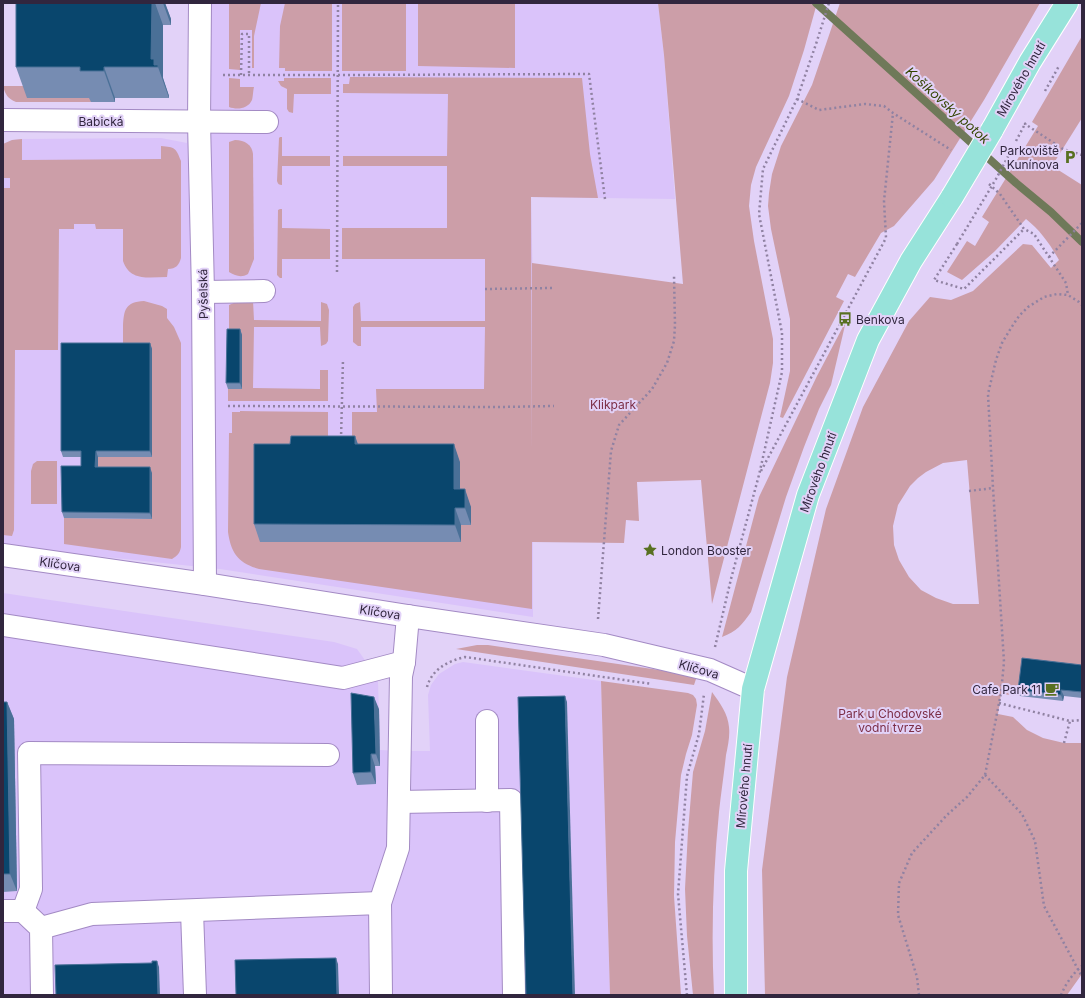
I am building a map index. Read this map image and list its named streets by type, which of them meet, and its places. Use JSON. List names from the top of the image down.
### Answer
{
  "streets": {
    "main road": ["Mírového hnutí"],
    "street": ["Babická", "Pyšelská", "Klíčova"]
  },
  "crossings": [
    ["Mírového hnutí", "Klíčova"],
    ["Babická", "Pyšelská"],
    ["Pyšelská", "Klíčova"]
  ],
  "water": ["Košíkovský potok"],
  "parks": ["Klikpark", "Park u Chodovské vodní tvrze"],
  "places": {
    "parking": ["Parkoviště Kunínova"],
    "bus stop": ["Benkova"],
    "place": ["London Booster"],
    "cafe": ["Cafe Park 11"]
  }
}
